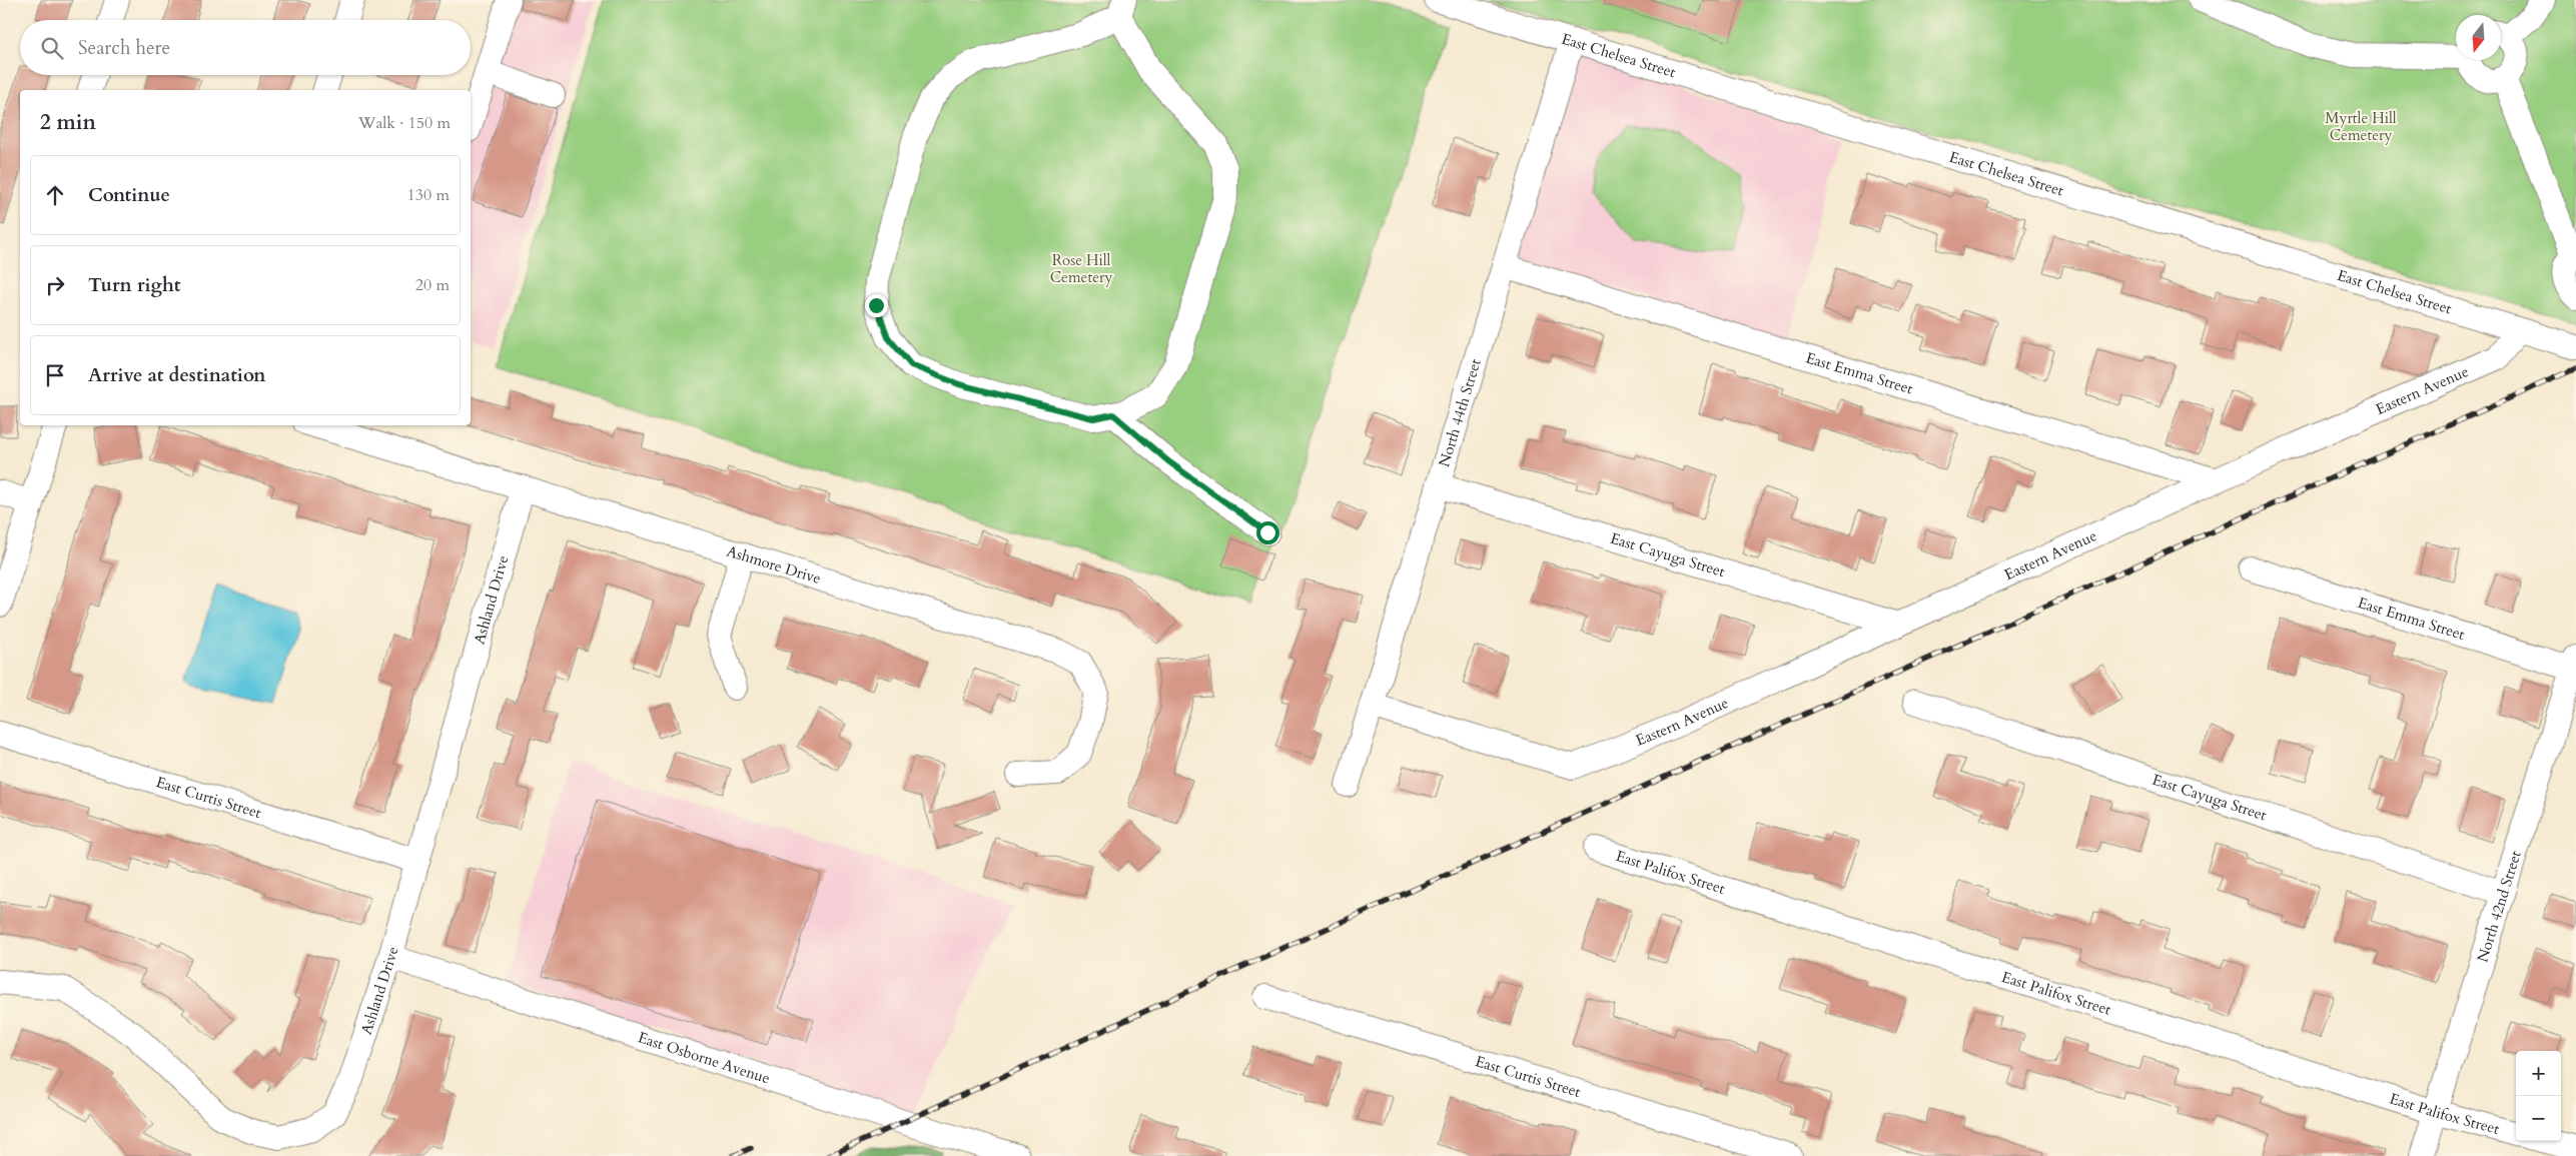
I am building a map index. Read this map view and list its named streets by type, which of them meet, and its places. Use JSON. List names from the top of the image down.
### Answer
{
  "streets": {
    "street": [
      "East Chelsea Street",
      "East Emma Street",
      "Eastern Avenue",
      "North 44th Street",
      "East Cayuga Street",
      "Ashmore Drive",
      "Ashland Drive",
      "East Curtis Street",
      "East Palifox Street",
      "North 42nd Street",
      "East Osborne Avenue"
    ]
  },
  "crossings": [
    ["East Chelsea Street", "Eastern Avenue"],
    ["East Chelsea Street", "North 44th Street"],
    ["East Emma Street", "Eastern Avenue"],
    ["East Emma Street", "North 44th Street"],
    ["East Emma Street", "North 42nd Street"],
    ["Eastern Avenue", "North 44th Street"],
    ["Eastern Avenue", "East Cayuga Street"],
    ["North 44th Street", "East Cayuga Street"],
    ["East Cayuga Street", "North 42nd Street"],
    ["Ashmore Drive", "Ashland Drive"],
    ["Ashland Drive", "East Curtis Street"],
    ["Ashland Drive", "East Osborne Avenue"],
    ["East Palifox Street", "North 42nd Street"]
  ],
  "parks": ["Myrtle Hill Cemetery", "Rose Hill Cemetery"],
  "north": "bottom",
  "page": {
    "search": "Search here",
    "heading": ["2 min", "Walk · 150 m"],
    "list": [
      ["Continue", "130 m"],
      ["Turn right", "20 m"],
      "Arrive at destination"
    ],
    "map_buttons": ["+", "−"]
  }
}
